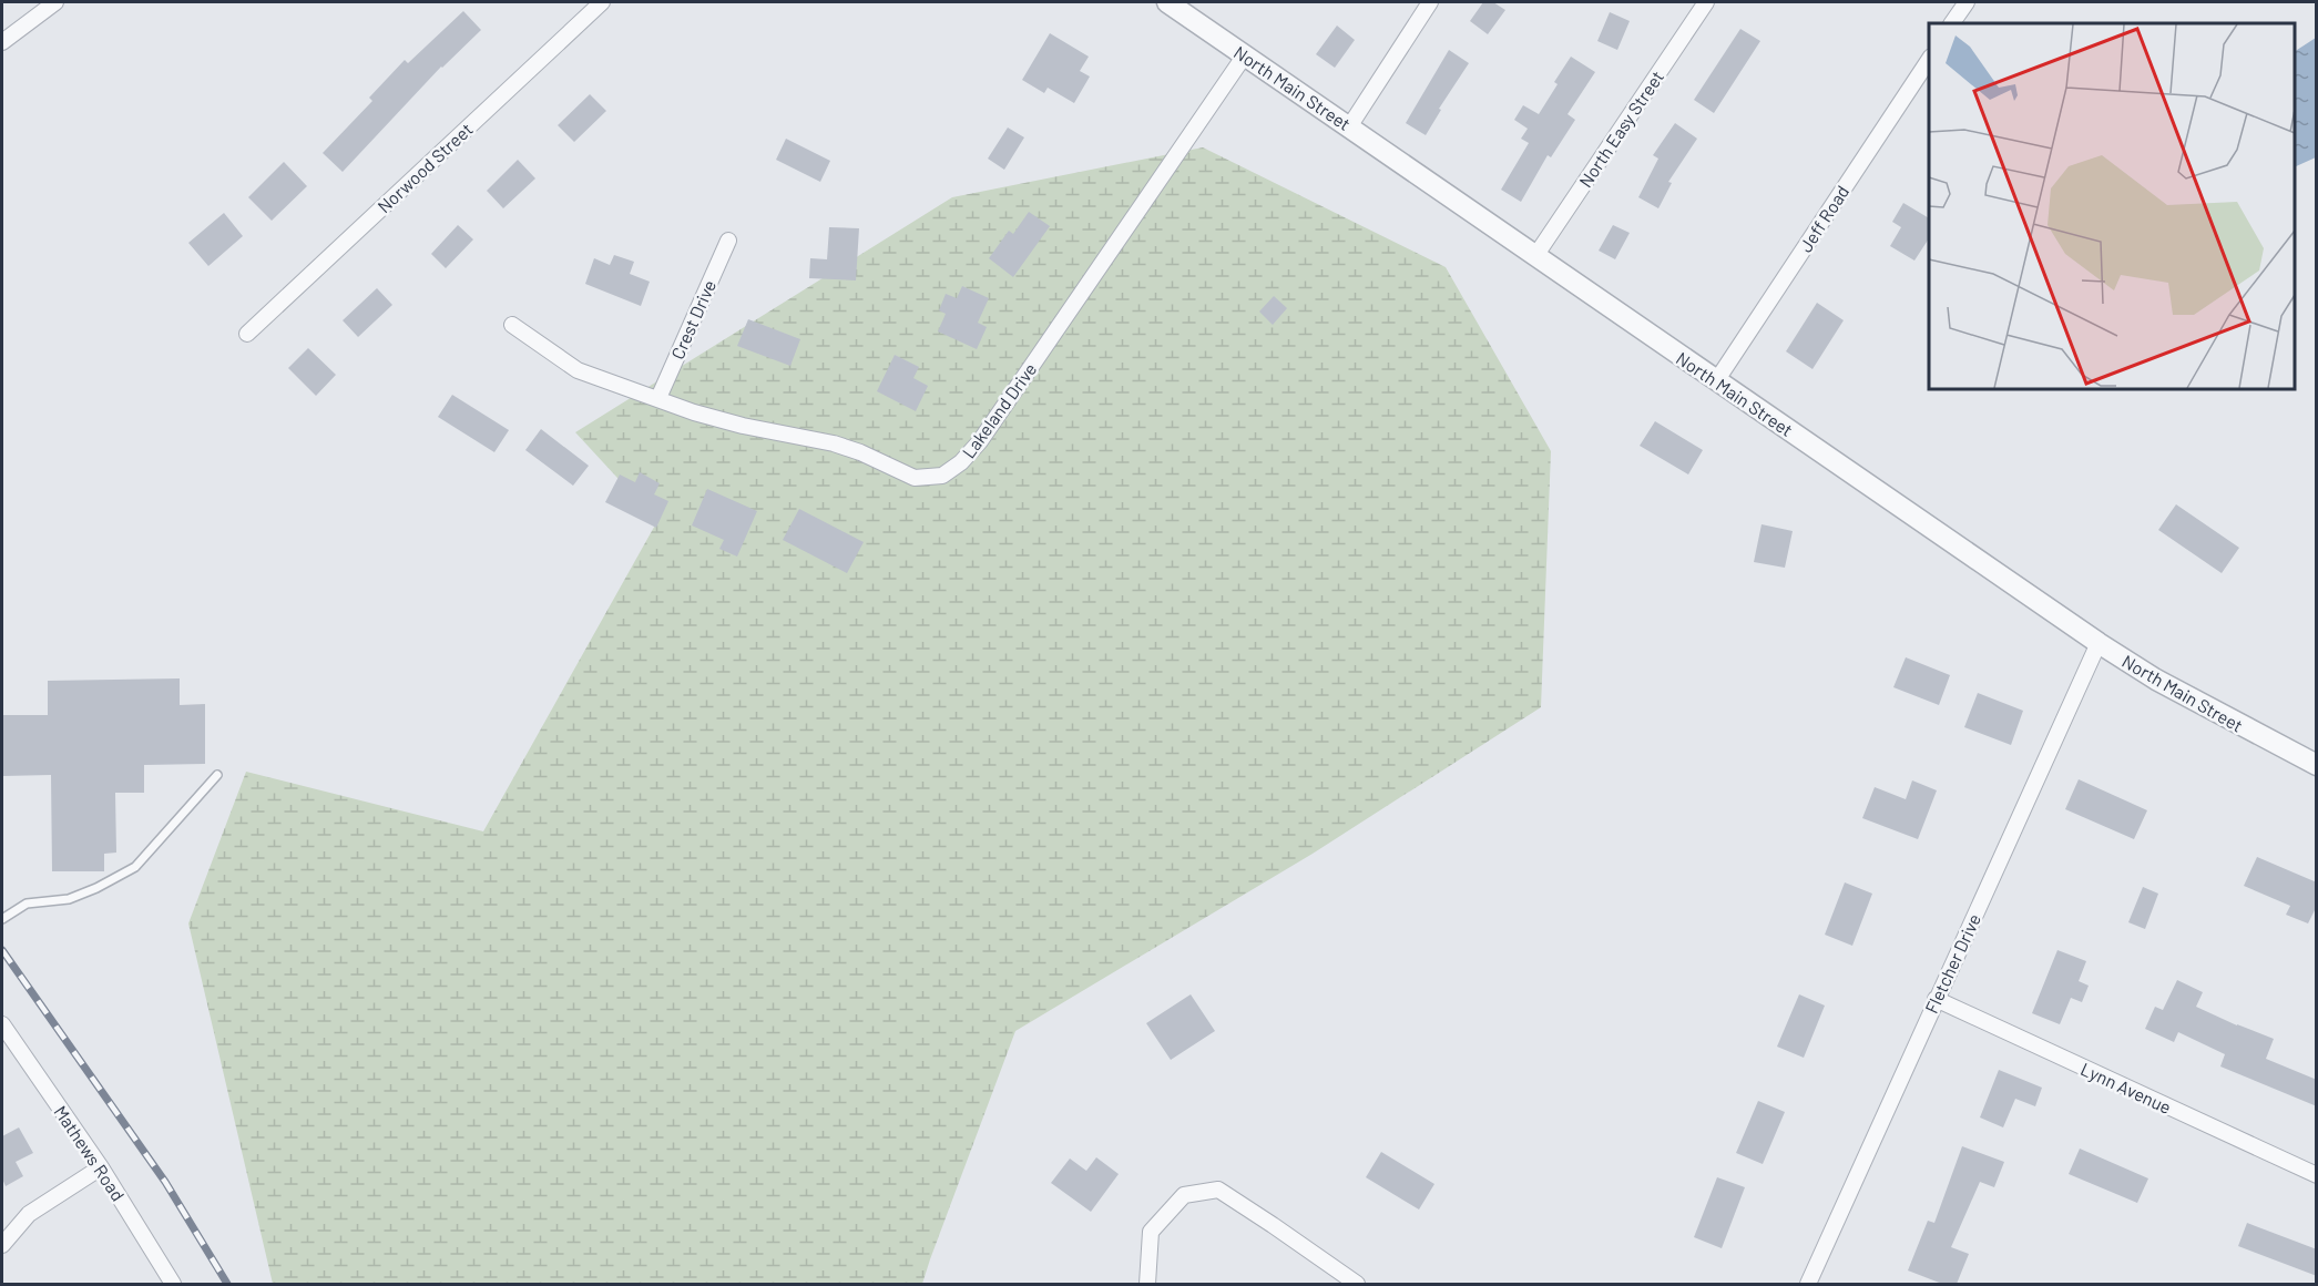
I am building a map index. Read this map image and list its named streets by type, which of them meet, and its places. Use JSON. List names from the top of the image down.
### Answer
{
  "streets": {
    "street": [
      "North Main Street",
      "North Easy Street",
      "Norwood Street",
      "Jeff Road",
      "Crest Drive",
      "Lakeland Drive",
      "Fletcher Drive",
      "Lynn Avenue",
      "Mathews Road"
    ]
  },
  "crossings": [
    ["North Main Street", "North Easy Street"],
    ["North Main Street", "Jeff Road"],
    ["North Main Street", "Lakeland Drive"],
    ["North Main Street", "Fletcher Drive"],
    ["Crest Drive", "Lakeland Drive"],
    ["Fletcher Drive", "Lynn Avenue"]
  ]
}
